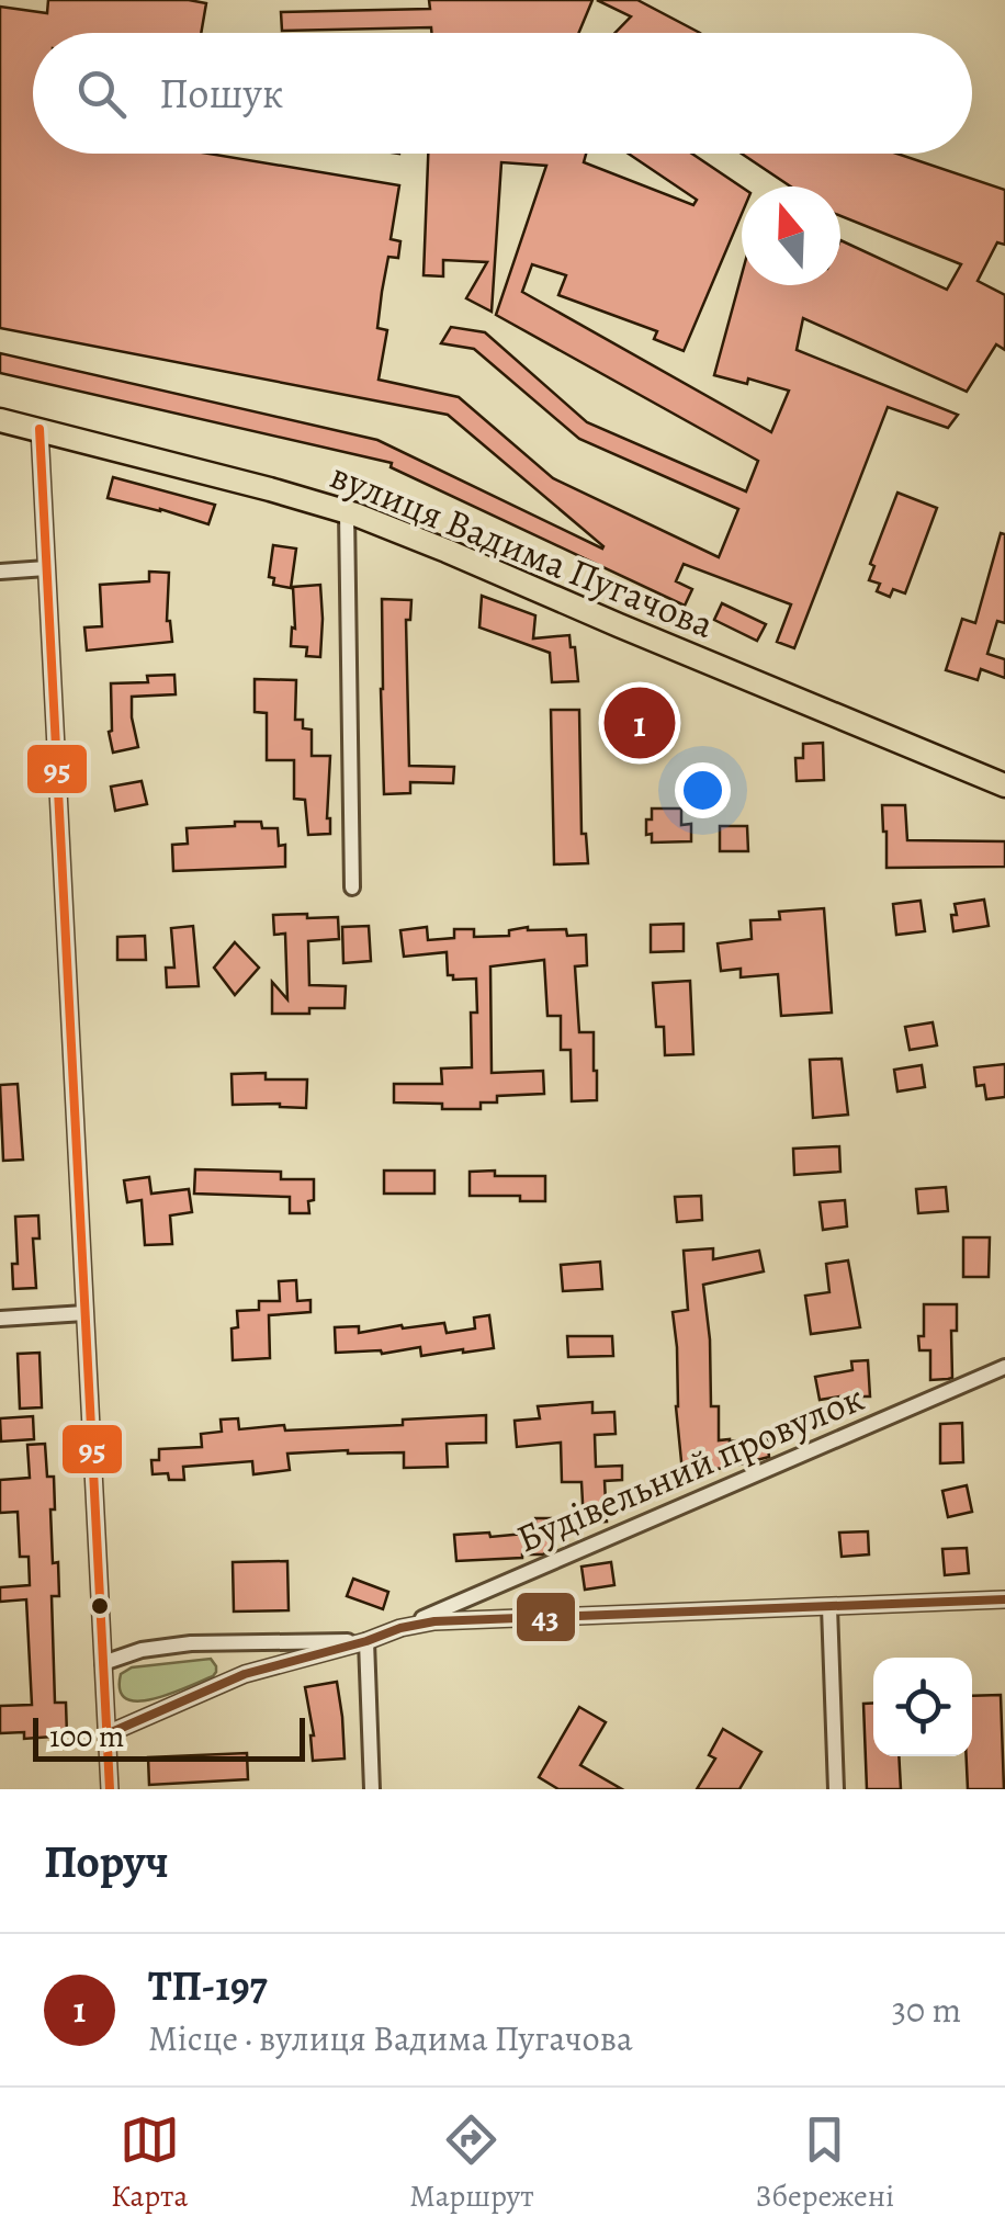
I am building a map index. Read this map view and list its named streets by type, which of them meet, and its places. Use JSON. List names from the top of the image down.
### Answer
{
  "streets": {
    "main road": ["вулиця Вадима Пугачова"],
    "street": ["Будівельний провулок"]
  },
  "lines": ["transit line 95", "transit line 43"],
  "scale_bar": "100 m",
  "north": "top",
  "page": {
    "search": "Пошук",
    "pins": "1",
    "scale": "100 m",
    "heading": "Поруч",
    "list": [
      {
        "mark": "1",
        "name": "ТП-197",
        "note": "Місце · вулиця Вадима Пугачова",
        "value": "30 m"
      }
    ],
    "nav": ["Карта", "Маршрут", "Збережені"]
  }
}
